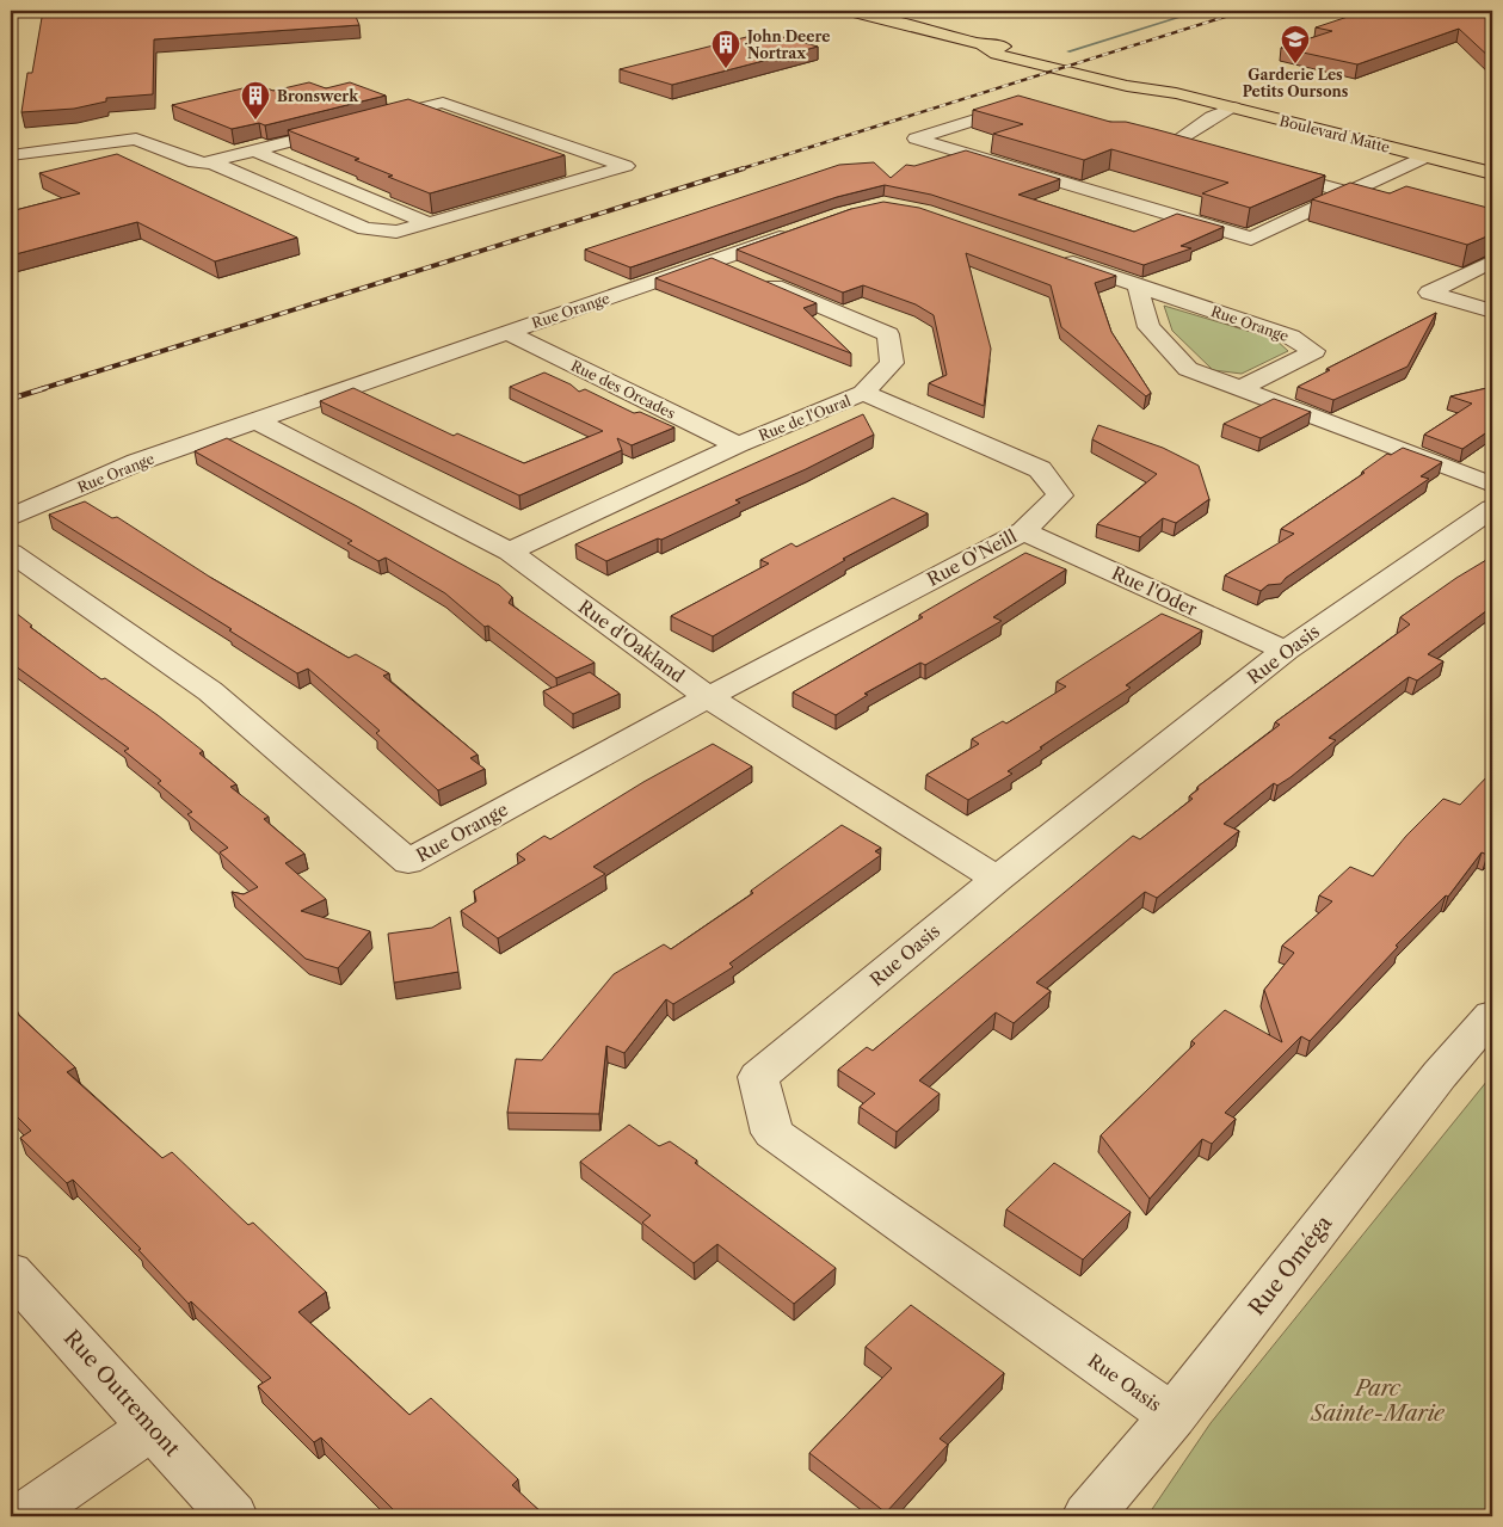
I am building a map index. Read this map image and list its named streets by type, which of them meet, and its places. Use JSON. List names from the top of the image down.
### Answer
{
  "streets": {
    "main road": ["Boulevard Matte"],
    "street": [
      "Rue Orange",
      "Rue des Orcades",
      "Rue de l'Oural",
      "Rue O'Neill",
      "Rue l'Oder",
      "Rue d'Oakland",
      "Rue Oasis",
      "Rue Oméga",
      "Rue Outremont"
    ]
  },
  "crossings": [
    ["Rue Orange", "Rue des Orcades"],
    ["Rue Orange", "Rue de l'Oural"],
    ["Rue Orange", "Rue O'Neill"],
    ["Rue Orange", "Rue d'Oakland"],
    ["Rue des Orcades", "Rue de l'Oural"],
    ["Rue de l'Oural", "Rue O'Neill"],
    ["Rue de l'Oural", "Rue d'Oakland"],
    ["Rue O'Neill", "Rue l'Oder"],
    ["Rue O'Neill", "Rue d'Oakland"],
    ["Rue l'Oder", "Rue Oasis"],
    ["Rue d'Oakland", "Rue Oasis"],
    ["Rue Oasis", "Rue Oméga"]
  ],
  "parks": ["Parc Sainte-Marie"],
  "places": {
    "school or university": ["Garderie Les Petits Oursons"],
    "building": ["John Deere Nortrax", "Bronswerk"]
  }
}
